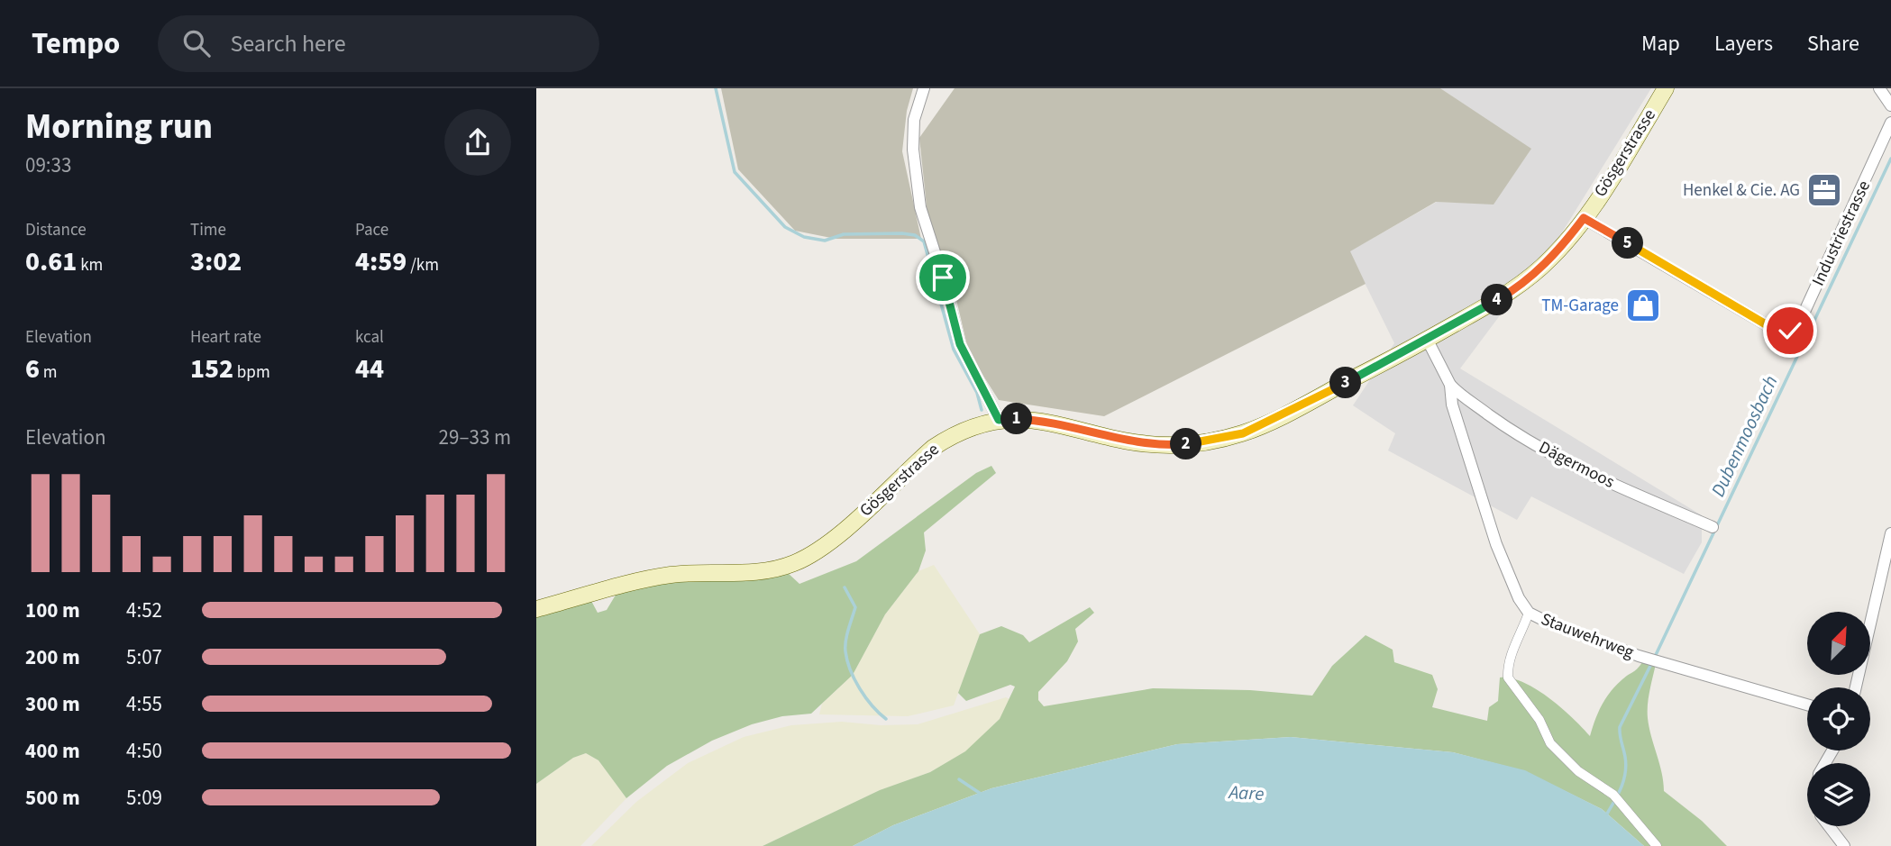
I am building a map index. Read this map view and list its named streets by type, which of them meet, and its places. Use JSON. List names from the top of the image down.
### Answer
{
  "streets": {
    "main road": ["Gösgerstrasse"],
    "street": ["Industriestrasse", "Dägermoos", "Stauwehrweg"]
  },
  "crossings": [
    ["Gösgerstrasse", "Industriestrasse"],
    ["Gösgerstrasse", "Stauwehrweg"],
    ["Dägermoos", "Stauwehrweg"]
  ],
  "water": ["Dubenmoosbach", "Aare"],
  "places": {
    "office": ["Henkel & Cie. AG"],
    "shop": ["TM-Garage"]
  },
  "north": "top right",
  "page": {
    "header": "Tempo",
    "search": "Search here",
    "nav": ["Map", "Layers", "Share"],
    "heading": ["Morning run", "09:33"],
    "stats": [
      ["Distance", "0.61 km"],
      ["Time", "3:02"],
      ["Pace", "4:59 /km"],
      ["Elevation", "6 m"],
      ["Heart rate", "152 bpm"],
      ["kcal", "44"]
    ],
    "pins": [
      "5",
      "4",
      "3",
      "1",
      "2"
    ],
    "chart": ["Elevation", "29–33 m"],
    "list": [
      {
        "name": "100 m",
        "note": "4:52"
      },
      {
        "name": "200 m",
        "note": "5:07"
      },
      {
        "name": "300 m",
        "note": "4:55"
      },
      {
        "name": "400 m",
        "note": "4:50"
      },
      {
        "name": "500 m",
        "note": "5:09"
      }
    ]
  }
}
